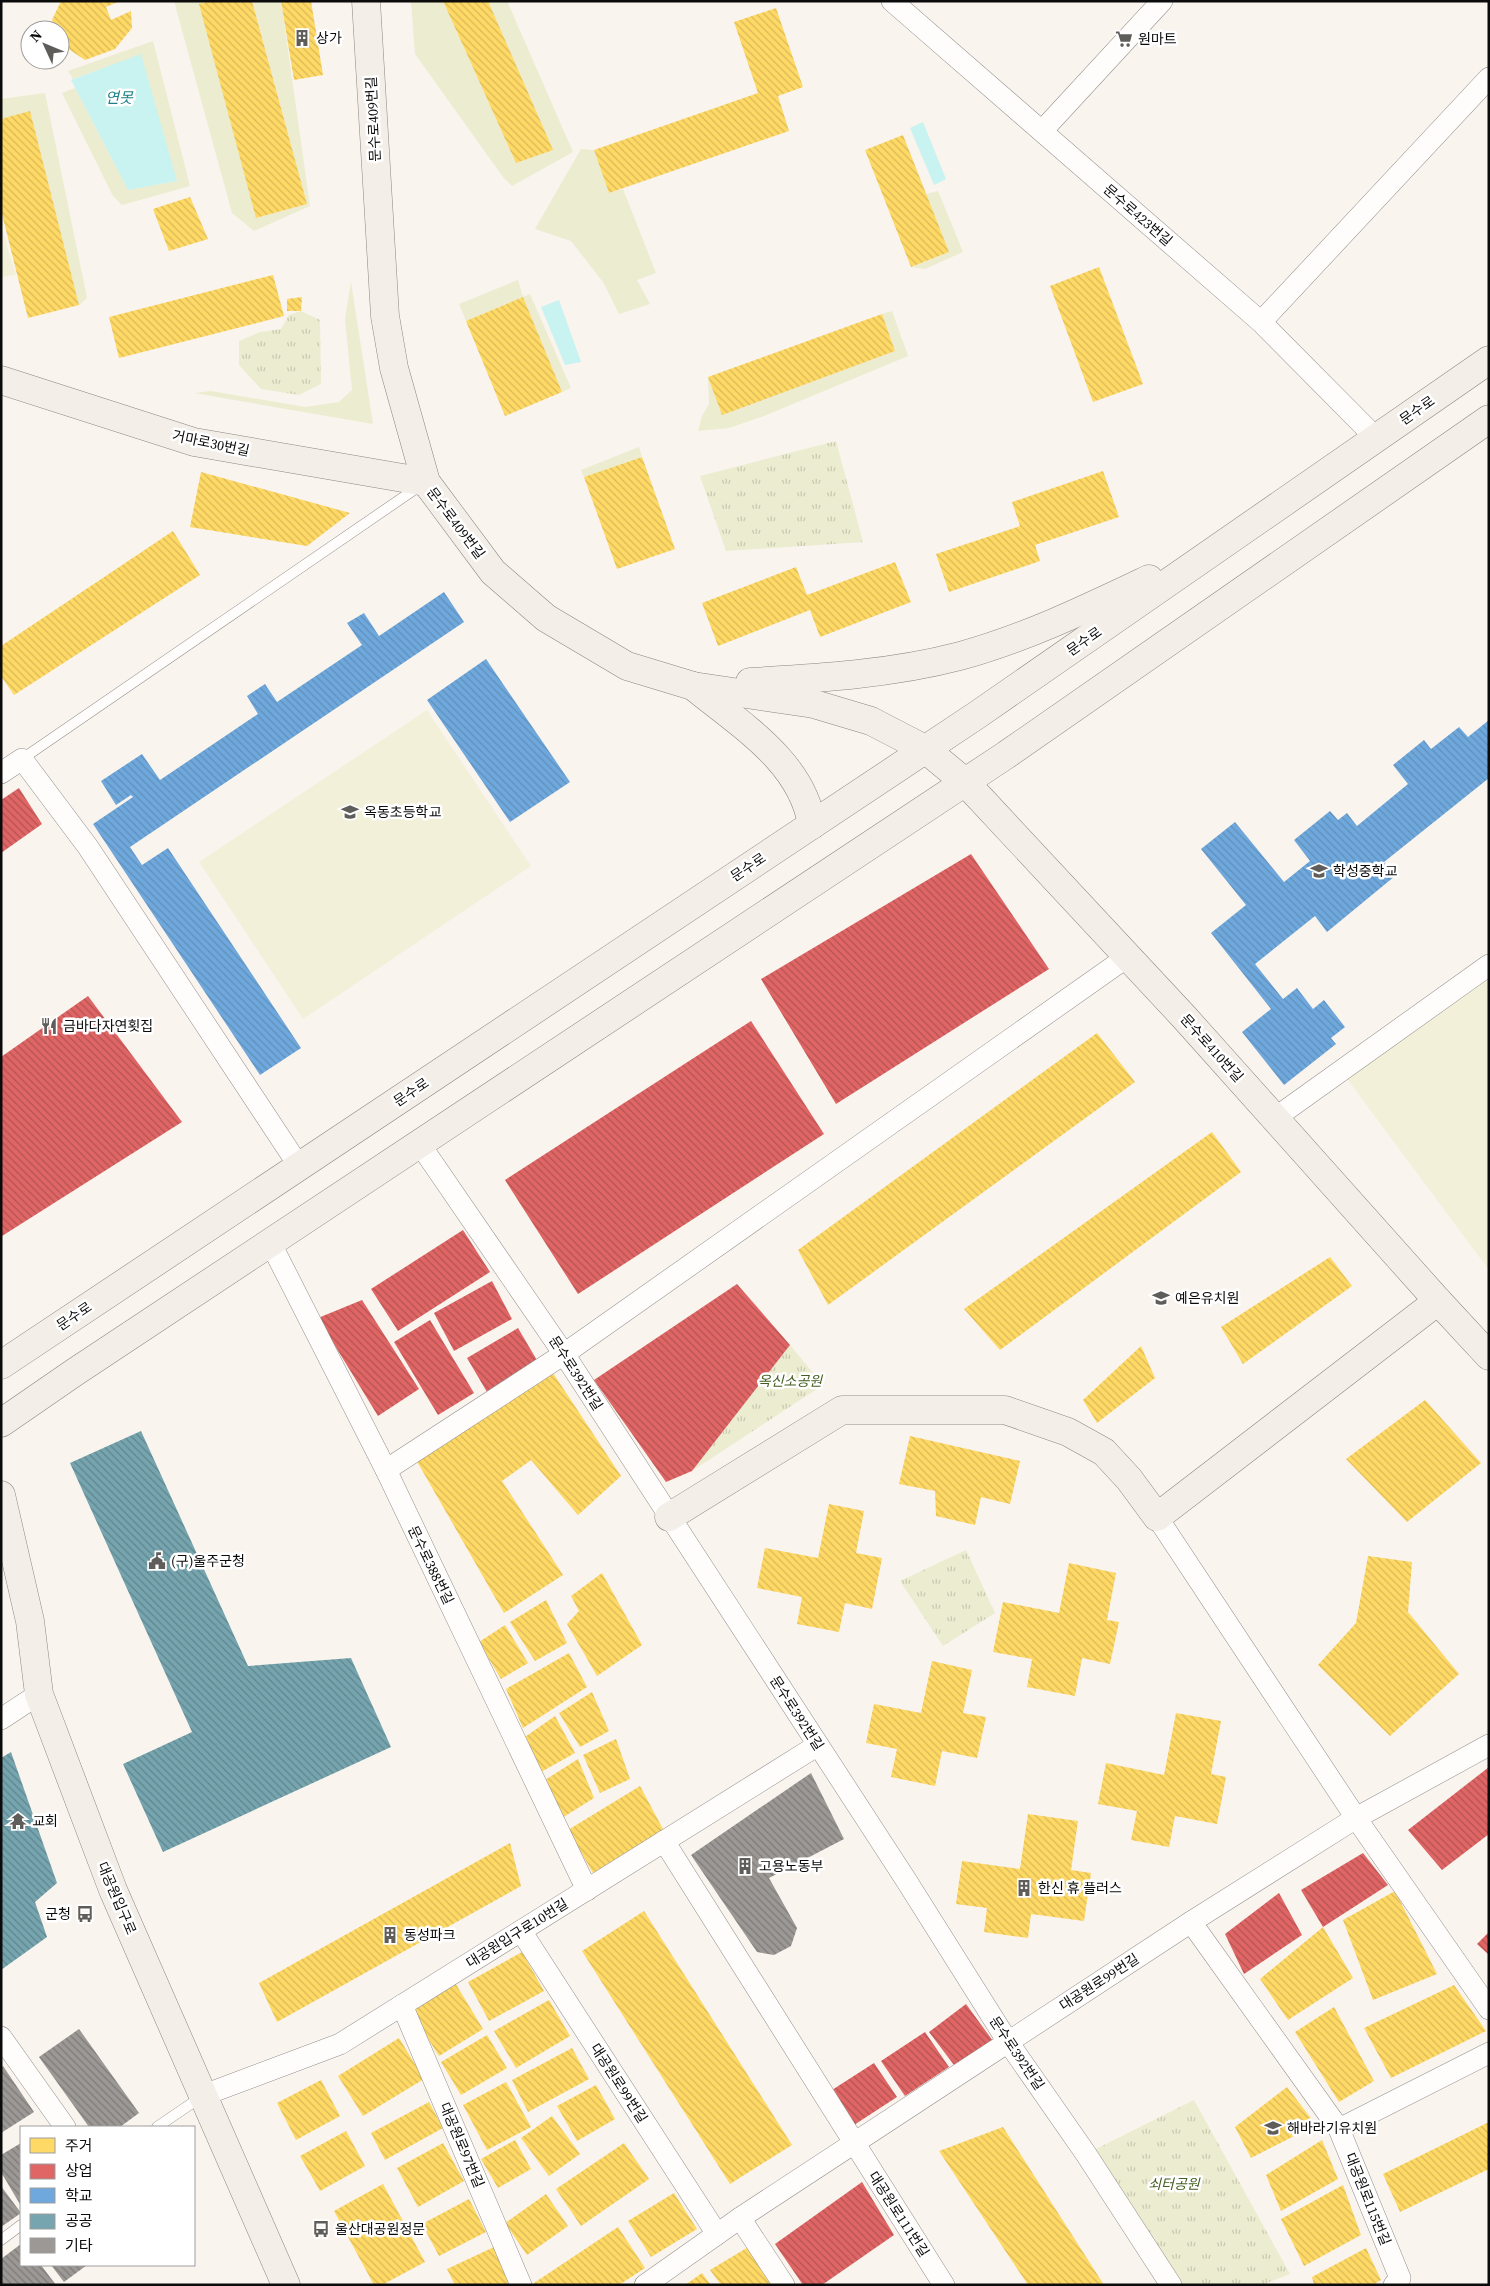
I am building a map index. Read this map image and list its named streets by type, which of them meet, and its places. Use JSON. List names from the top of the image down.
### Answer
{
  "streets": {
    "street": [
      "문수로409번길",
      "문수로423번길",
      "문수로",
      "거마로30번길",
      "문수로410번길",
      "문수로392번길",
      "문수로388번길",
      "대공원입구로",
      "대공원입구로10번길",
      "대공원로99번길",
      "대공원로97번길",
      "대공원로115번길",
      "대공원로111번길"
    ]
  },
  "crossings": [
    ["문수로409번길", "문수로"],
    ["문수로409번길", "거마로30번길"],
    ["문수로409번길", "문수로410번길"],
    ["문수로423번길", "문수로"],
    ["문수로", "문수로410번길"],
    ["문수로392번길", "대공원입구로10번길"],
    ["문수로392번길", "대공원로99번길"],
    ["문수로388번길", "대공원입구로10번길"],
    ["대공원입구로", "대공원입구로10번길"],
    ["대공원입구로10번길", "대공원로99번길"],
    ["대공원입구로10번길", "대공원로97번길"],
    ["대공원입구로10번길", "대공원로111번길"],
    ["대공원로99번길", "대공원로111번길"]
  ],
  "water": ["연못"],
  "parks": ["옥신소공원", "쇠터공원"],
  "places": {
    "building": [
      "상가",
      "고용노동부",
      "한신 휴 플러스",
      "동성파크"
    ],
    "supermarket": ["원마트"],
    "school or university": [
      "옥동초등학교",
      "학성중학교",
      "예은유치원",
      "해바라기유치원"
    ],
    "restaurant": ["금바다자연횟집"],
    "public building": ["(구)울주군청"],
    "temple": ["교회"],
    "bus stop": ["군청", "울산대공원정문"]
  },
  "legend": [
    "주거",
    "상업",
    "학교",
    "공공",
    "기타"
  ],
  "north": "top left"
}
